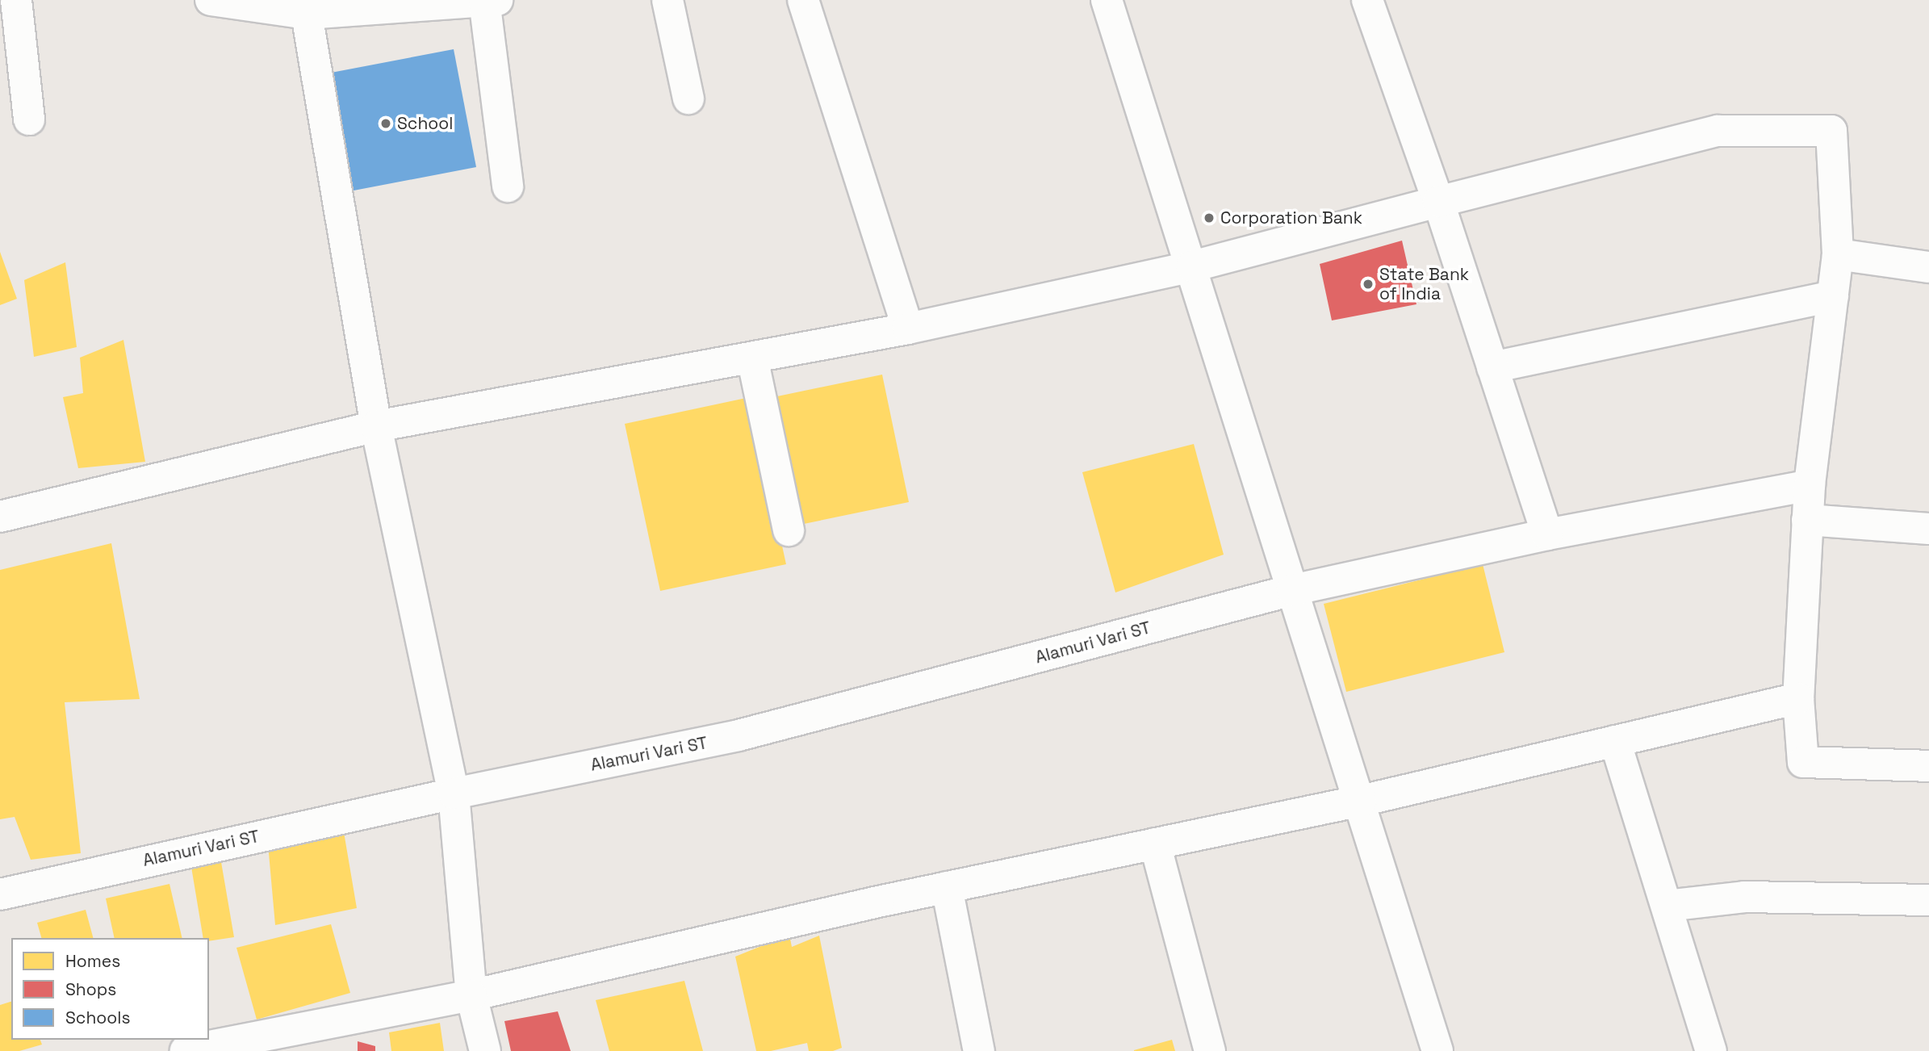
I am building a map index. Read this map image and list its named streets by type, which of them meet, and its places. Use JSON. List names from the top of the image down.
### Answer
{
  "streets": {
    "street": ["Alamuri Vari ST"]
  },
  "places": ["School", "Corporation Bank", "State Bank of India"],
  "legend": ["Homes", "Shops", "Schools"]
}
